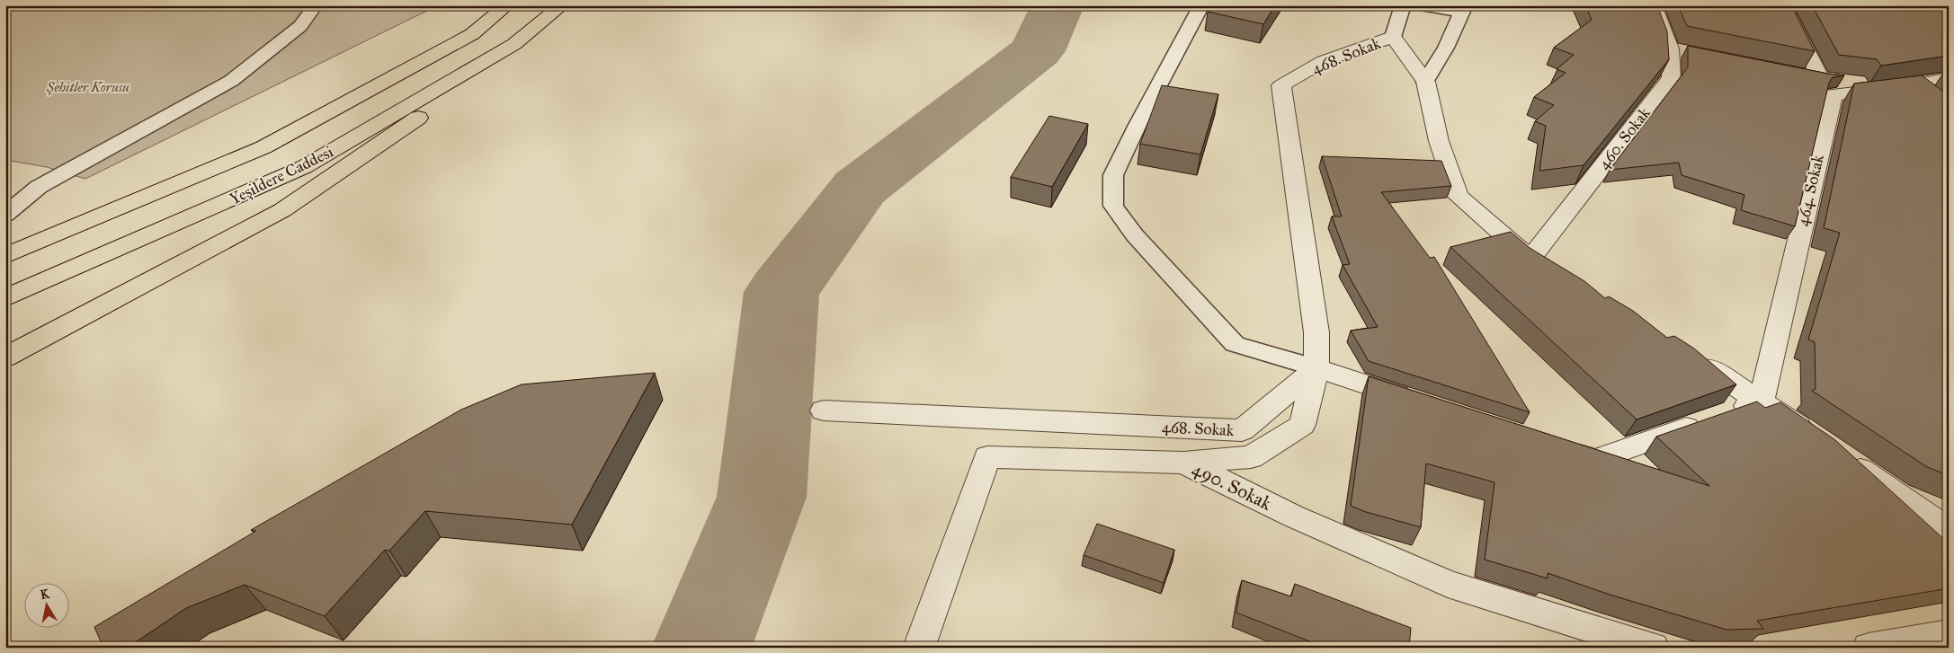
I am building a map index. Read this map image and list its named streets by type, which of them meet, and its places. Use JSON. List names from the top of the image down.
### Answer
{
  "streets": {
    "highway": ["Yeşildere Caddesi"],
    "street": [
      "468. Sokak",
      "460. Sokak",
      "464. Sokak",
      "490. Sokak"
    ]
  },
  "crossings": [
    ["468. Sokak", "460. Sokak"]
  ],
  "parks": ["Şehitler Korusu"],
  "north": "top"
}
